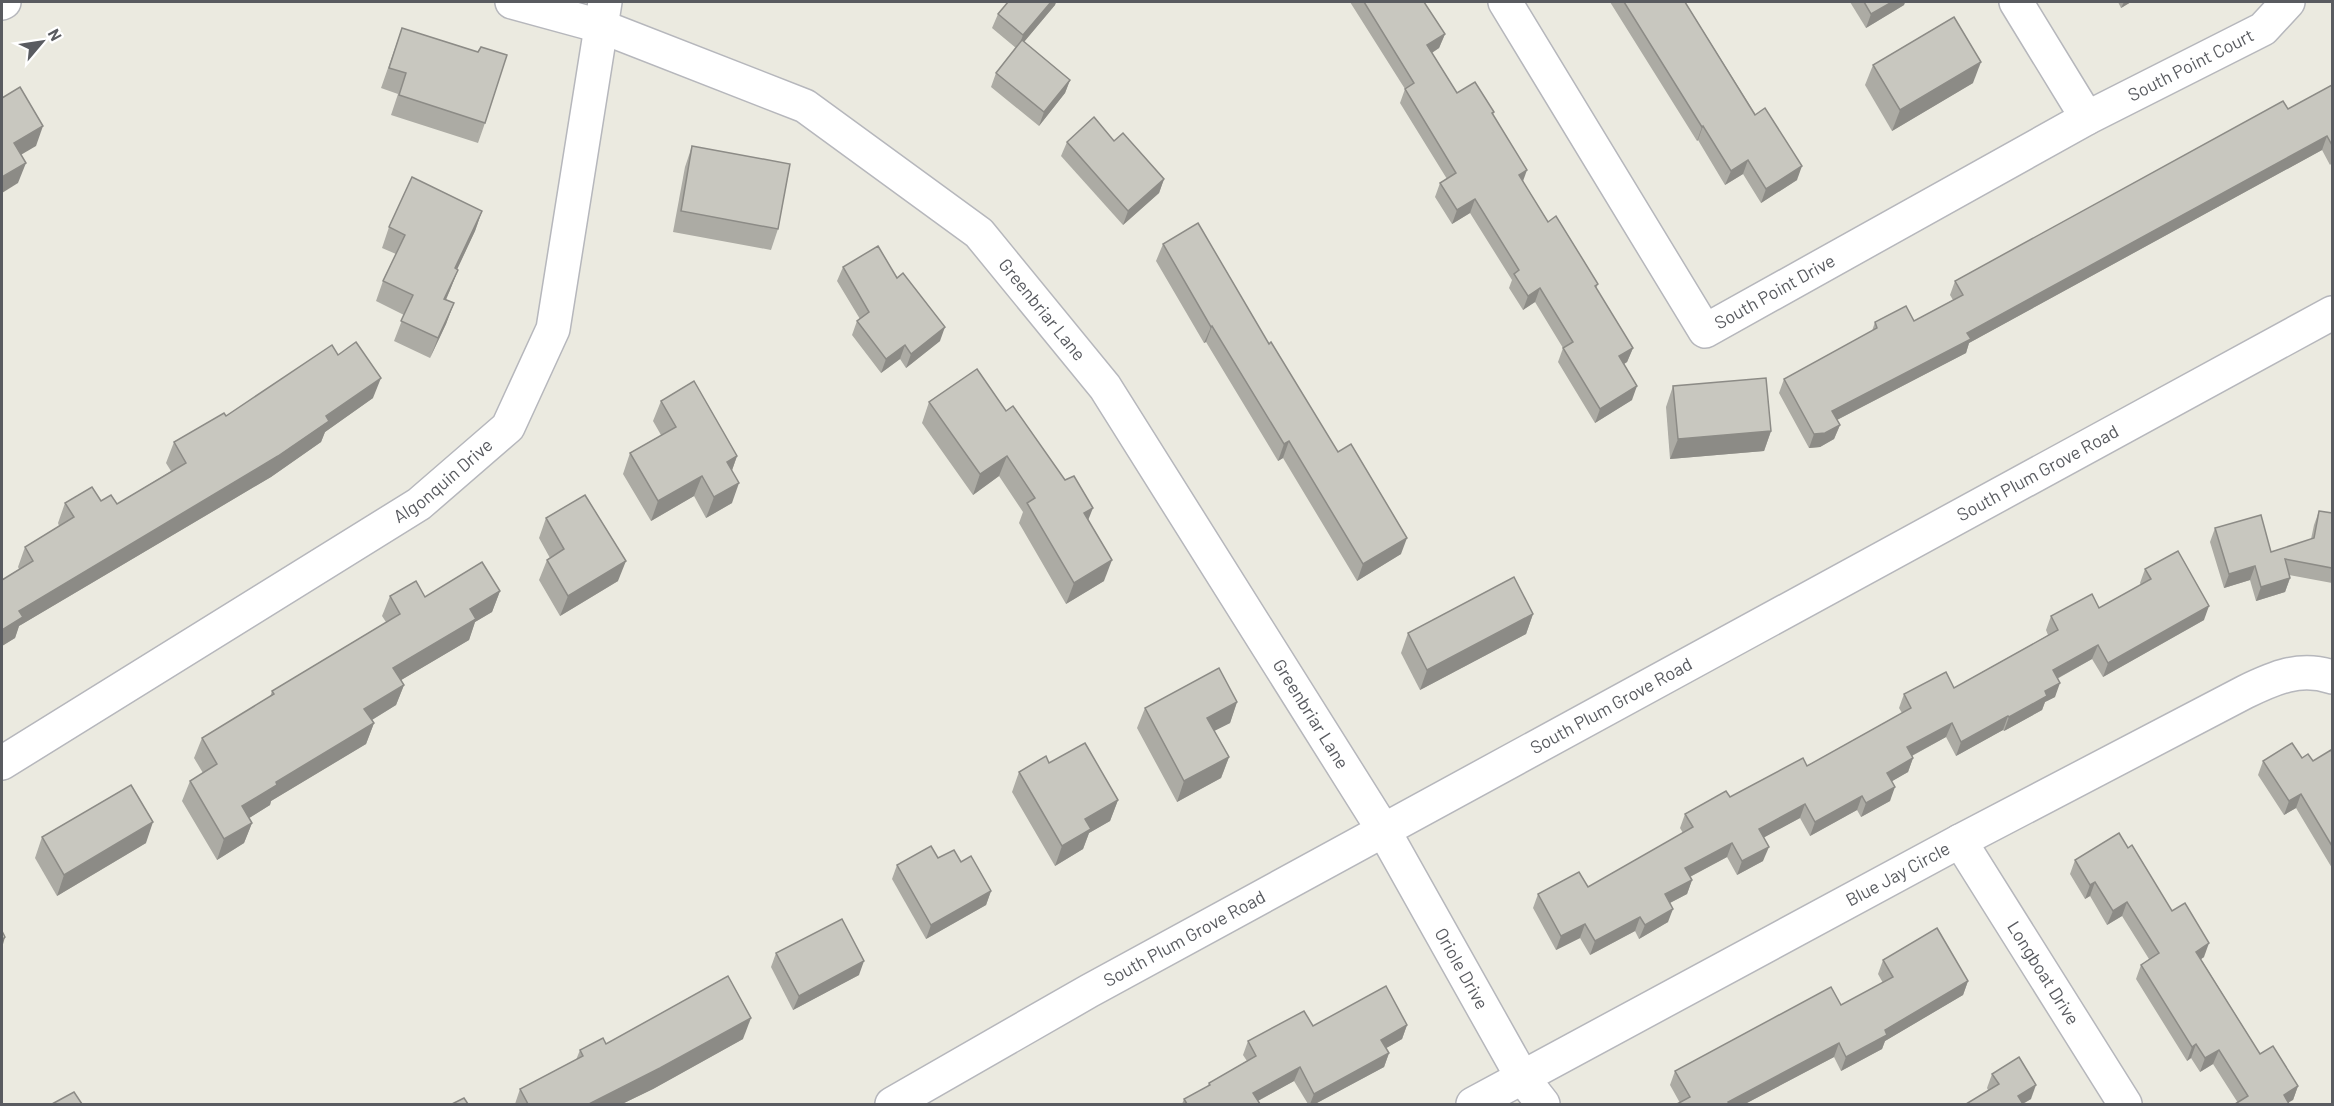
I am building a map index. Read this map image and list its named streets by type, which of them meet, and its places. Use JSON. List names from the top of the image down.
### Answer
{
  "streets": {
    "street": [
      "South Point Court",
      "South Point Drive",
      "Greenbriar Lane",
      "South Plum Grove Road",
      "Algonquin Drive",
      "Blue Jay Circle",
      "Oriole Drive",
      "Longboat Drive"
    ]
  },
  "crossings": [
    ["South Point Court", "South Point Drive"],
    ["Greenbriar Lane", "South Plum Grove Road"],
    ["Greenbriar Lane", "Algonquin Drive"],
    ["Greenbriar Lane", "Oriole Drive"],
    ["South Plum Grove Road", "Oriole Drive"],
    ["Blue Jay Circle", "Oriole Drive"],
    ["Blue Jay Circle", "Longboat Drive"]
  ],
  "north": "top right"
}
